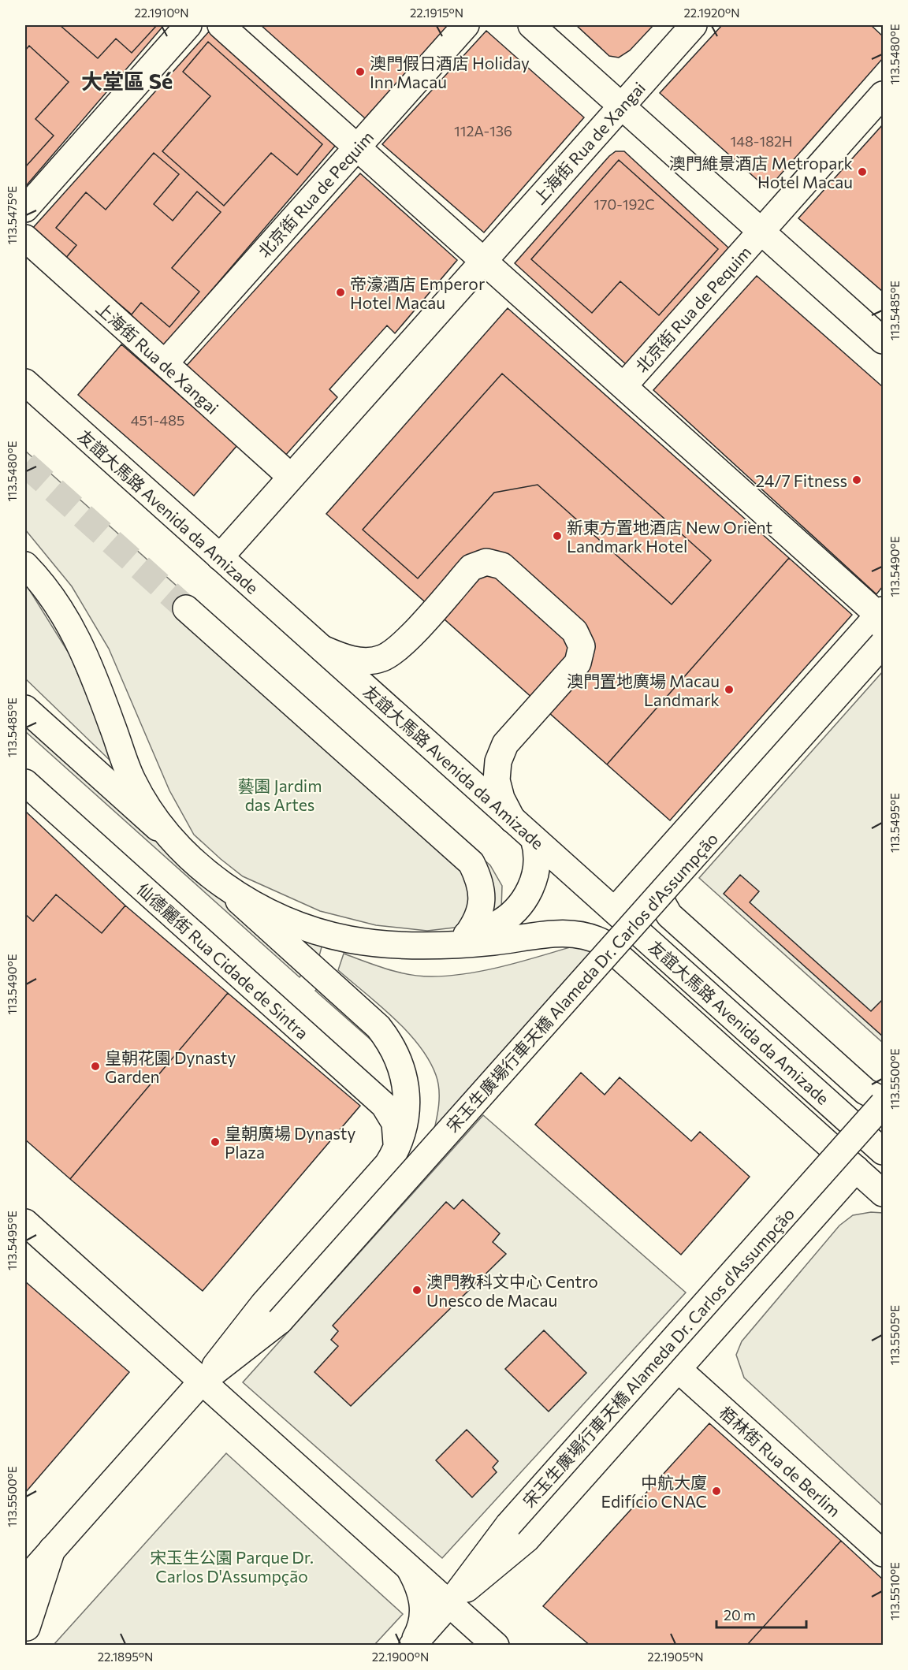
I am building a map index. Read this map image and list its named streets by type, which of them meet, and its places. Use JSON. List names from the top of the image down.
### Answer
{
  "streets": {
    "street": [
      "上海街 Rua de Xangai",
      "北京街 Rua de Pequim",
      "友誼大馬路 Avenida da Amizade",
      "仙德麗街 Rua Cidade de Sintra",
      "宋玉生廣場行車天橋 Alameda Dr. Carlos d'Assumpção",
      "栢林街 Rua de Berlim"
    ]
  },
  "crossings": [
    ["上海街 Rua de Xangai", "北京街 Rua de Pequim"],
    ["上海街 Rua de Xangai", "友誼大馬路 Avenida da Amizade"]
  ],
  "districts": ["大堂區 Sé"],
  "parks": ["藝園 Jardim das Artes", "宋玉生公園 Parque Dr. Carlos D'Assumpção"],
  "places": [
    "澳門假日酒店 Holiday Inn Macau",
    "澳門維景酒店 Metropark Hotel Macau",
    "帝濠酒店 Emperor Hotel Macau",
    "24/7 Fitness",
    "新東方置地酒店 New Orient Landmark Hotel",
    "澳門置地廣場 Macau Landmark",
    "皇朝花園 Dynasty Garden",
    "皇朝廣場 Dynasty Plaza",
    "澳門教科文中心 Centro Unesco de Macau",
    "中航大廈 Edifício CNAC"
  ],
  "house_numbers": [
    "112A-136",
    "148-182H",
    "170-192C",
    "451-485"
  ],
  "scale_bar": "20 m",
  "coordinates": [
    "22.1910°N",
    "22.1915°N",
    "22.1920°N",
    "113.5480°E",
    "113.5475°E",
    "113.5485°E",
    "113.5490°E",
    "113.5495°E",
    "113.5500°E",
    "113.5505°E",
    "113.5510°E",
    "22.1895°N",
    "22.1900°N",
    "22.1905°N"
  ]
}
